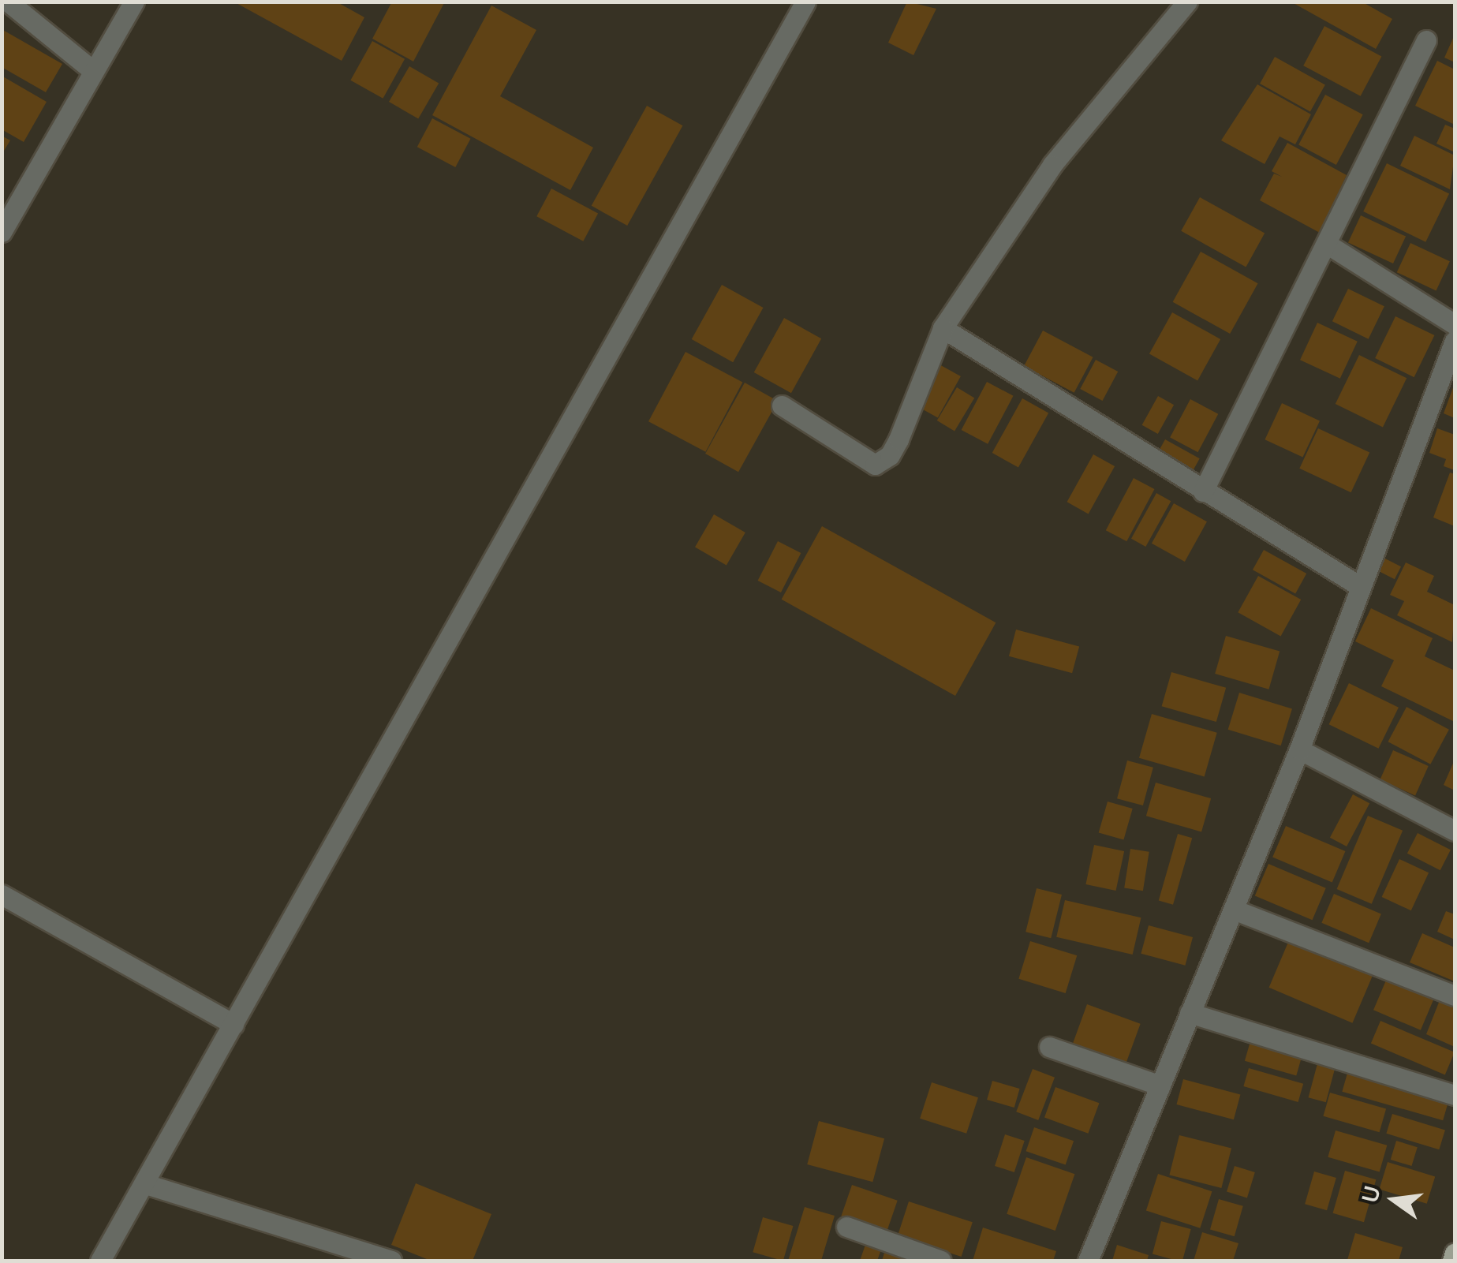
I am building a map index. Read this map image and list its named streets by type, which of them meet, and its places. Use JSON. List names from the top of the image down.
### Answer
{
  "north": "left"
}
